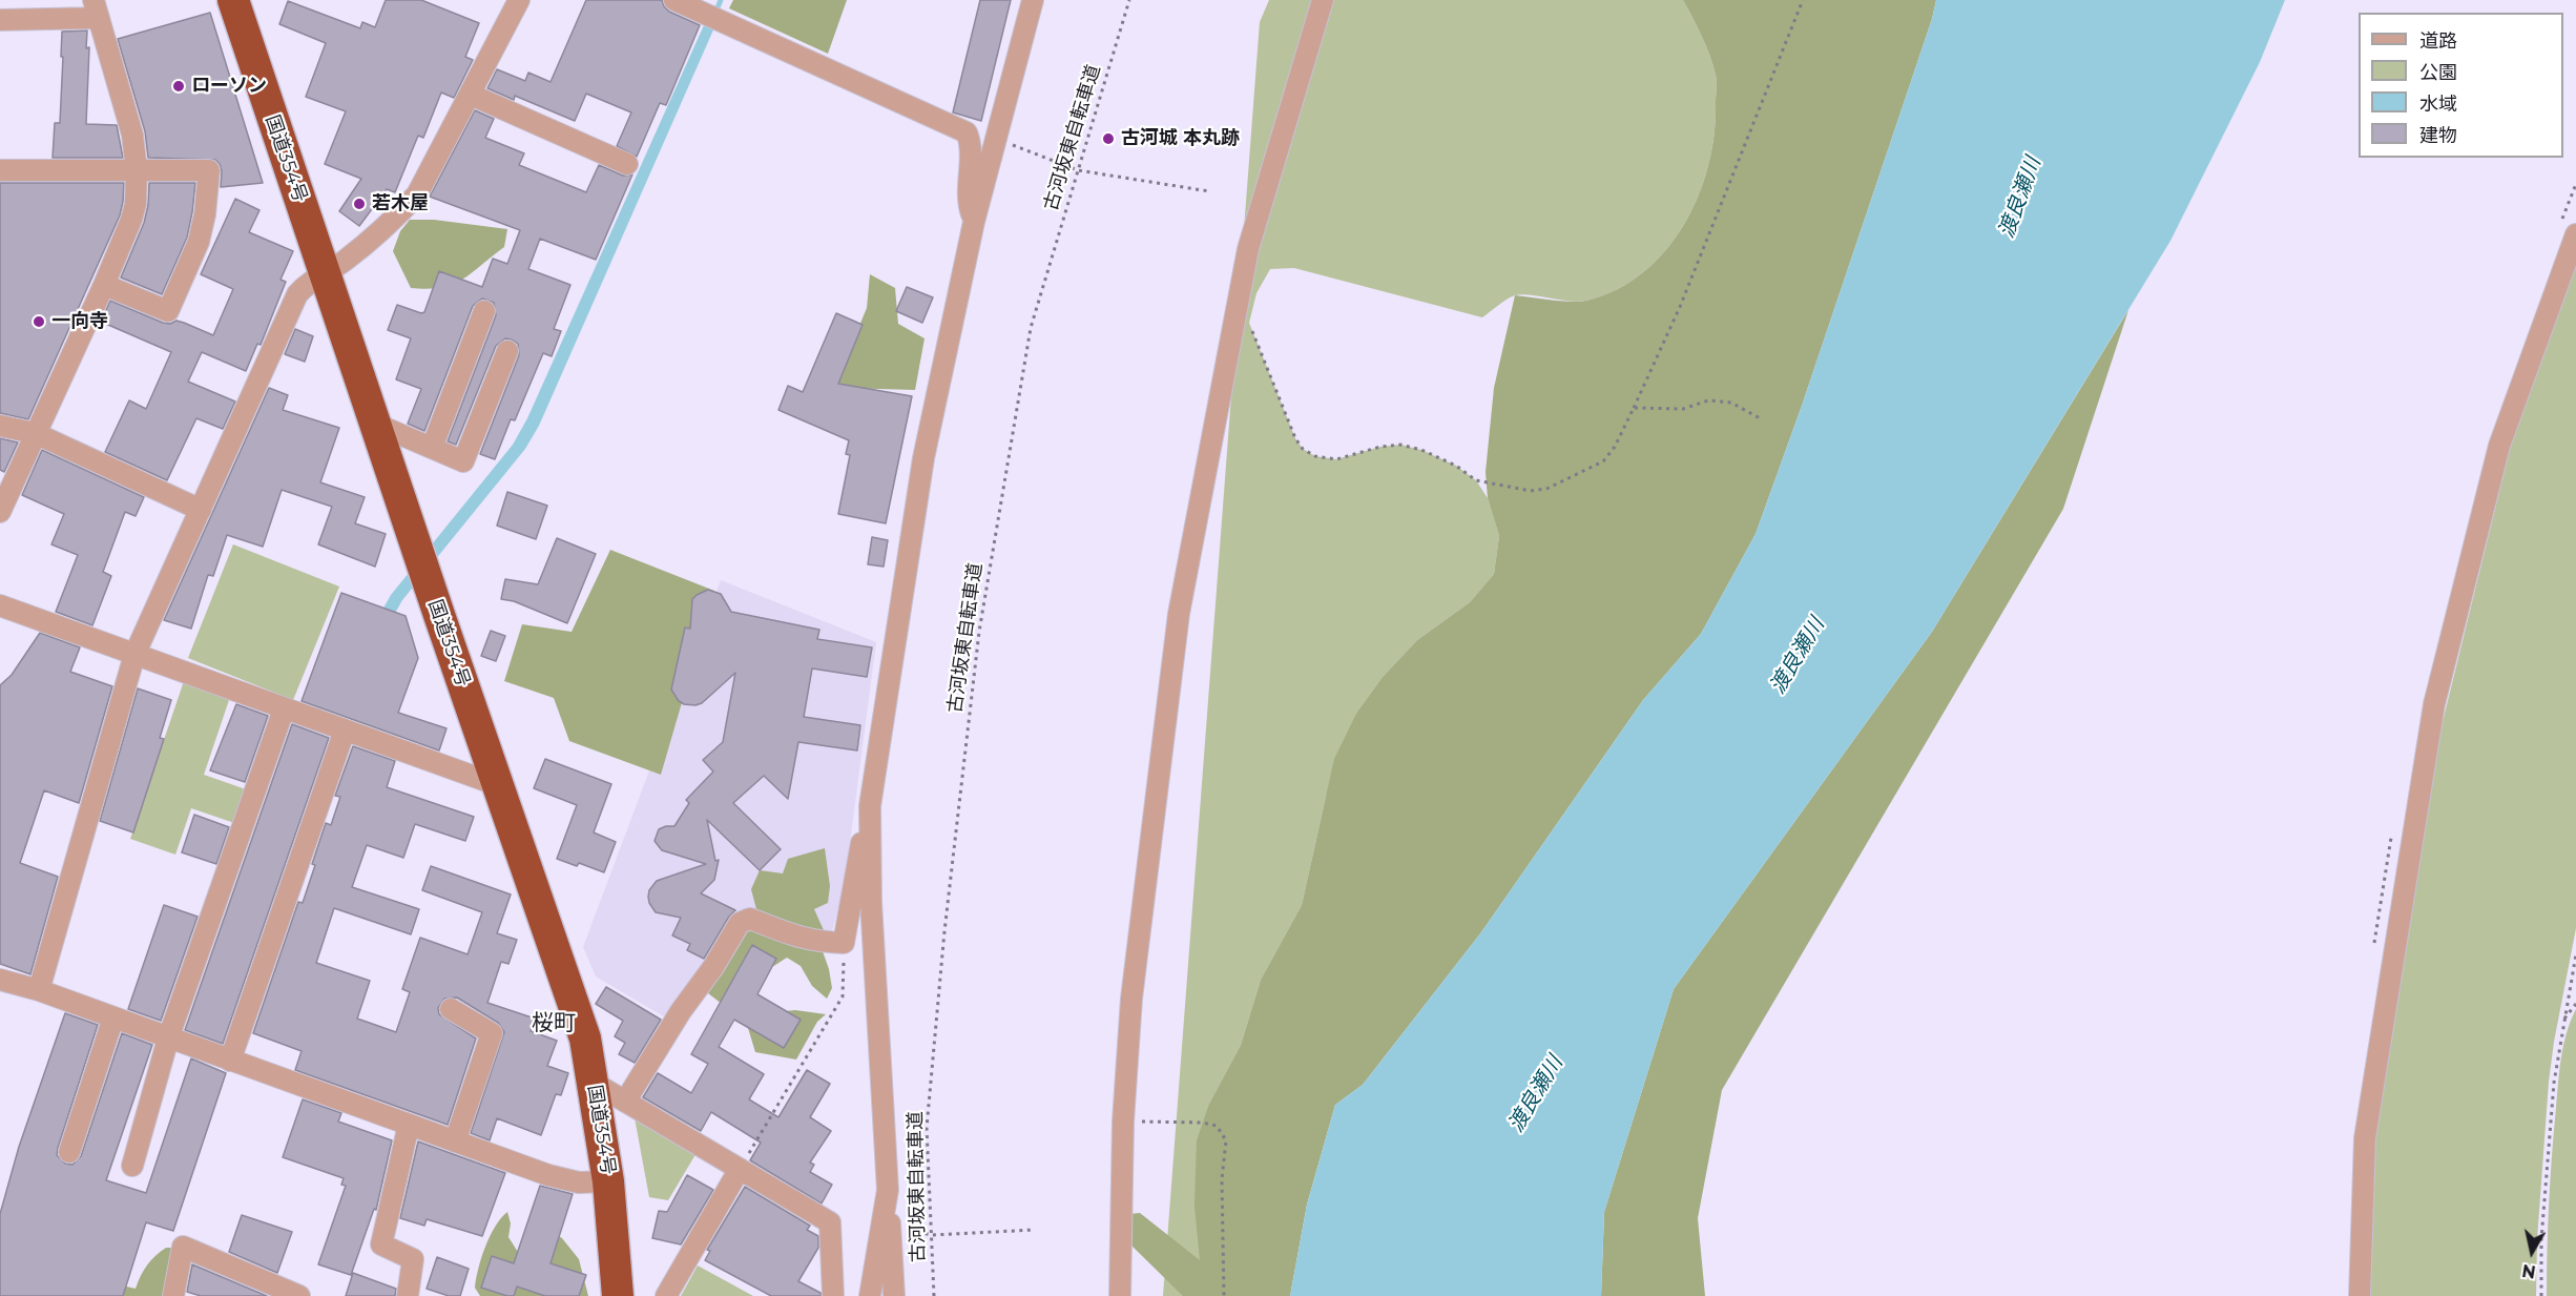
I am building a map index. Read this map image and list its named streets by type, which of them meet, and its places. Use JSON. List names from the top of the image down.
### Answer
{
  "streets": {
    "highway": ["国道354号"],
    "path": ["古河坂東自転車道"]
  },
  "districts": ["桜町"],
  "water": ["渡良瀬川"],
  "places": [
    "ローソン",
    "古河城 本丸跡",
    "若木屋",
    "一向寺"
  ],
  "legend": [
    "道路",
    "公園",
    "水域",
    "建物"
  ],
  "north": "bottom"
}
